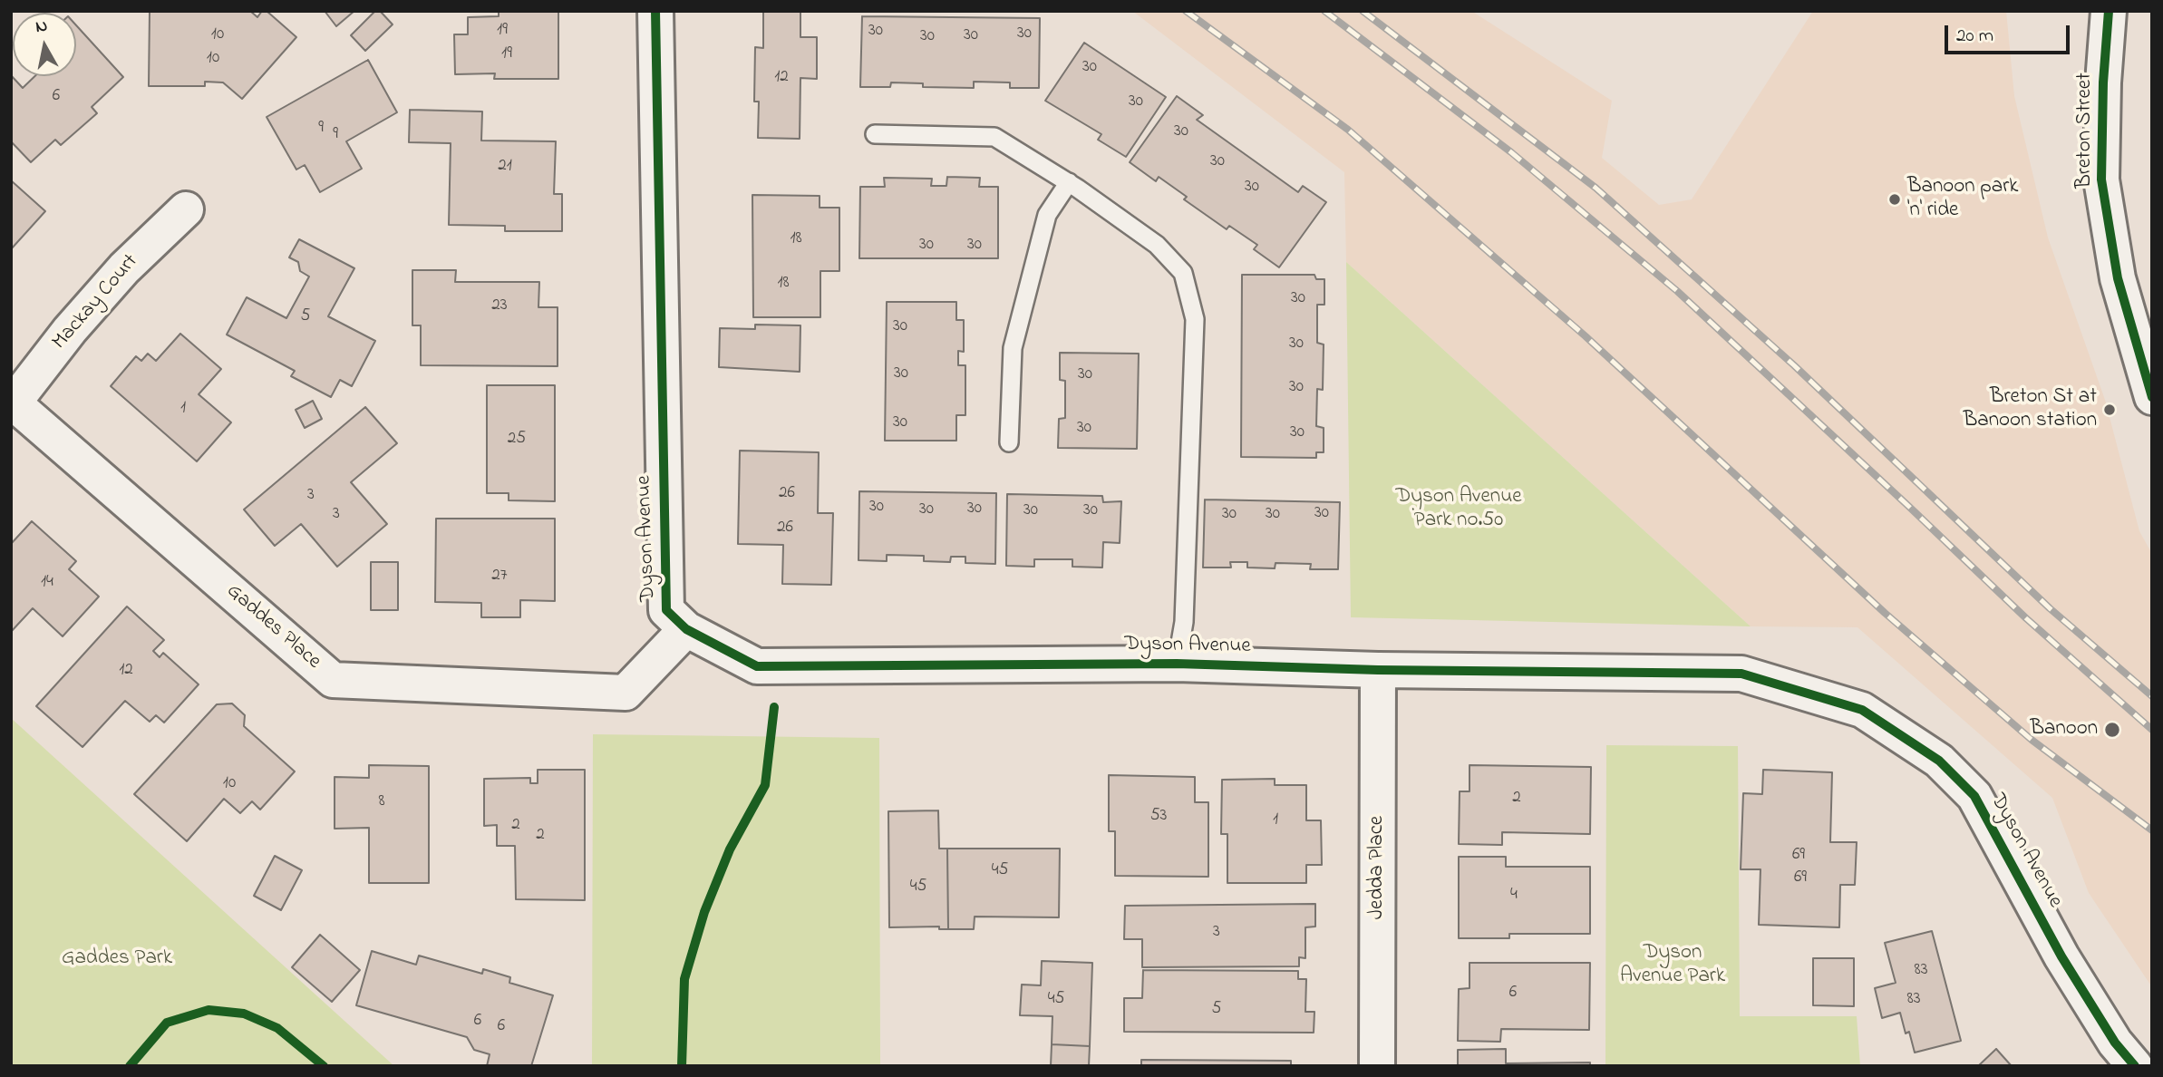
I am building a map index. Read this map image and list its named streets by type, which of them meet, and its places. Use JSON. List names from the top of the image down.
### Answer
{
  "streets": {
    "street": [
      "Breton Street",
      "Mackay Court",
      "Dyson Avenue",
      "Gaddes Place",
      "Jedda Place"
    ]
  },
  "crossings": [
    ["Mackay Court", "Gaddes Place"],
    ["Dyson Avenue", "Gaddes Place"],
    ["Dyson Avenue", "Jedda Place"]
  ],
  "parks": ["Dyson Avenue Park no.50", "Dyson Avenue Park", "Gaddes Park"],
  "places": ["Banoon park 'n' ride", "Breton St at Banoon station", "Banoon"],
  "house_numbers": [
    "19",
    "30",
    "30",
    "10",
    "30",
    "30",
    "19",
    "10",
    "30",
    "12",
    "6",
    "30",
    "9",
    "30",
    "9",
    "30",
    "21",
    "30",
    "18",
    "30",
    "30",
    "18",
    "30",
    "23",
    "5",
    "30",
    "30",
    "30",
    "30",
    "30",
    "1",
    "30",
    "30",
    "30",
    "25",
    "26",
    "3",
    "30",
    "30",
    "30",
    "30",
    "30",
    "30",
    "3",
    "30",
    "30",
    "26",
    "27",
    "14",
    "12",
    "10",
    "2",
    "8",
    "53",
    "1",
    "2",
    "2",
    "69",
    "45",
    "69",
    "45",
    "4",
    "3",
    "83",
    "6",
    "45",
    "83",
    "5",
    "6",
    "6"
  ],
  "scale_bar": "20 m",
  "north": "top"
}
